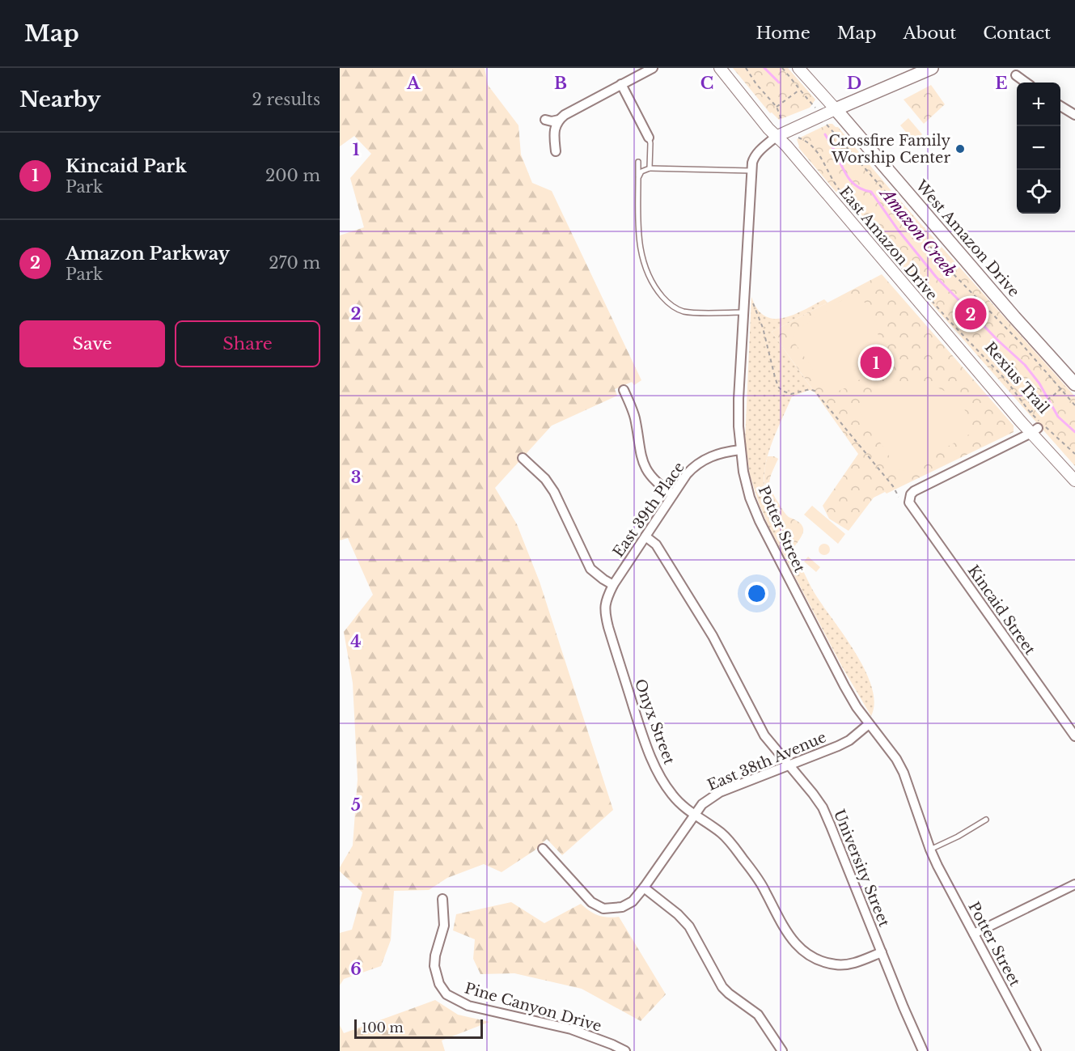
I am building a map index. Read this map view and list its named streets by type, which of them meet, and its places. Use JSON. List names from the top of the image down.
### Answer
{
  "streets": {
    "main road": ["West Amazon Drive"],
    "street": [
      "East Amazon Drive",
      "East 39th Place",
      "Potter Street",
      "Kincaid Street",
      "Onyx Street",
      "East 38th Avenue",
      "University Street",
      "Pine Canyon Drive"
    ],
    "path": ["Rexius Trail"]
  },
  "crossings": [
    ["East Amazon Drive", "Rexius Trail"],
    ["East Amazon Drive", "Potter Street"],
    ["East Amazon Drive", "Kincaid Street"],
    ["Rexius Trail", "Kincaid Street"],
    ["East 39th Place", "Potter Street"],
    ["East 39th Place", "Onyx Street"],
    ["East 39th Place", "University Street"],
    ["Potter Street", "East 38th Avenue"],
    ["Onyx Street", "East 38th Avenue"],
    ["Onyx Street", "University Street"],
    ["East 38th Avenue", "University Street"]
  ],
  "water": ["Amazon Creek"],
  "places": ["Crossfire Family Worship Center"],
  "scale_bar": "100 m",
  "page": {
    "header": "Map",
    "nav": [
      "Home",
      "Map",
      "About",
      "Contact"
    ],
    "heading": ["Nearby", "2 results"],
    "map_buttons": ["+", "−"],
    "list": [
      {
        "mark": "1",
        "name": "Kincaid Park",
        "note": "Park",
        "value": "200 m"
      },
      {
        "mark": "2",
        "name": "Amazon Parkway",
        "note": "Park",
        "value": "270 m"
      }
    ],
    "pins": ["2", "1"],
    "buttons": ["Save", "Share"],
    "scale": "100 m"
  },
  "grid": {
    "columns": [
      "A",
      "B",
      "C",
      "D",
      "E"
    ],
    "rows": [
      "1",
      "2",
      "3",
      "4",
      "5",
      "6"
    ]
  }
}
